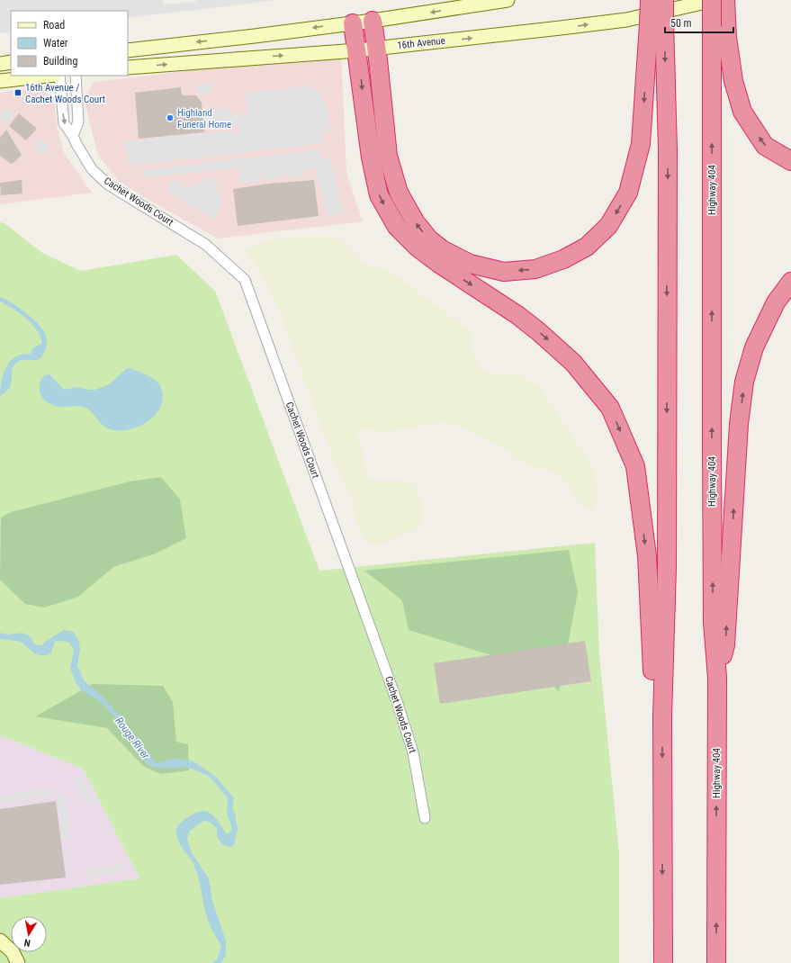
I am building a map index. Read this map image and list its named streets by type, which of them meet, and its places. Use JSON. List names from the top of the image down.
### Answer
{
  "streets": {
    "highway": ["Highway 404"],
    "main road": ["16th Avenue"],
    "street": ["Cachet Woods Court"]
  },
  "crossings": [
    ["16th Avenue", "Highway 404"]
  ],
  "water": ["Rouge River"],
  "places": {
    "transit": ["16th Avenue / Cachet Woods Court"],
    "other": ["Highland Funeral Home"]
  },
  "legend": ["Road", "Water", "Building"],
  "scale_bar": "50 m",
  "north": "bottom"
}
